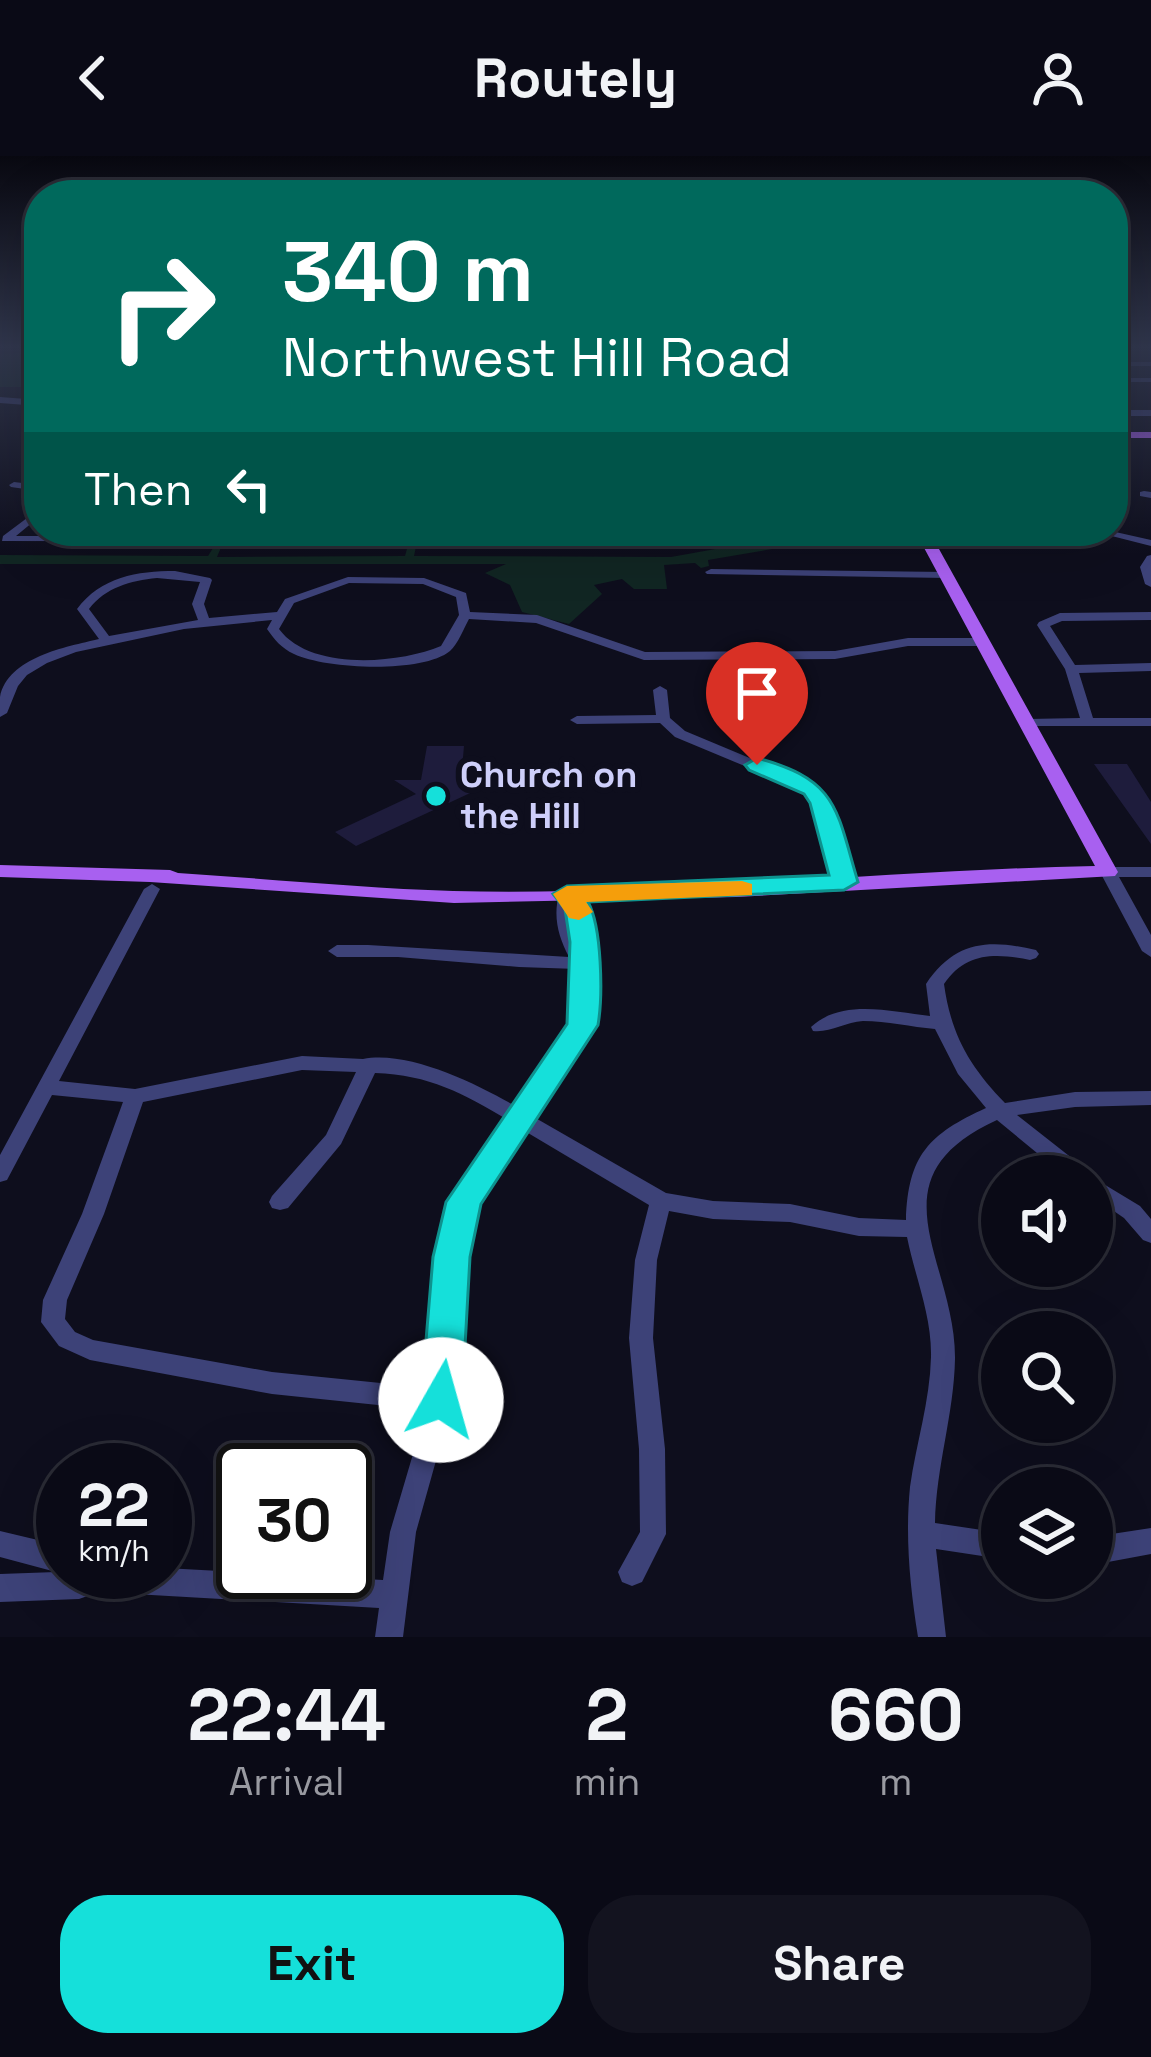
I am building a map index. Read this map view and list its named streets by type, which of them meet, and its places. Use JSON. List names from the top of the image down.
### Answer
{
  "places": ["Church on the Hill"],
  "page": {
    "header": "Routely",
    "turn": ["340 m", "Northwest Hill Road"],
    "then": "Then",
    "speed": "22 km/h",
    "limit": "30",
    "eta": [
      "22:44",
      "Arrival",
      "2",
      "min",
      "660",
      "m"
    ],
    "buttons": ["Exit", "Share"]
  }
}
